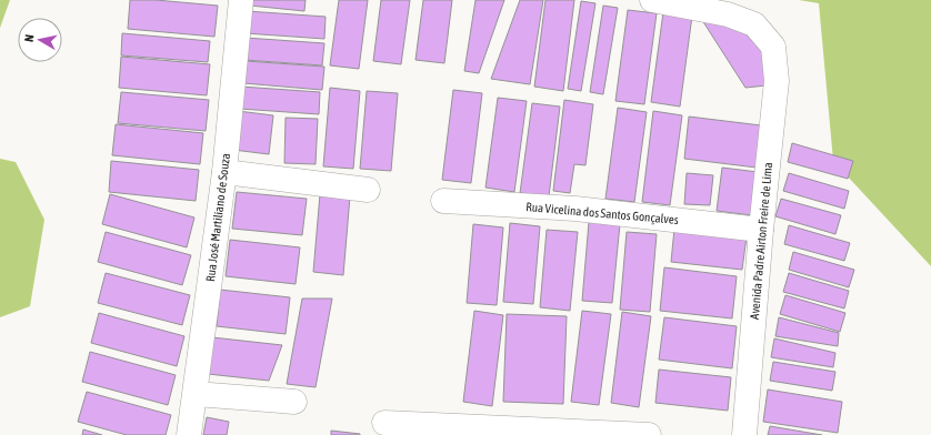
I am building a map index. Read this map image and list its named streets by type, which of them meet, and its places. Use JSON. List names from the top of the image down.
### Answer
{
  "streets": {
    "street": ["Rua Vicelina dos Santos Gonçalves", "Rua José Martiliano de Souza", "Avenida Padre Airton Freire de Lima"]
  },
  "crossings": [
    ["Rua Vicelina dos Santos Gonçalves", "Avenida Padre Airton Freire de Lima"]
  ],
  "north": "left"
}
